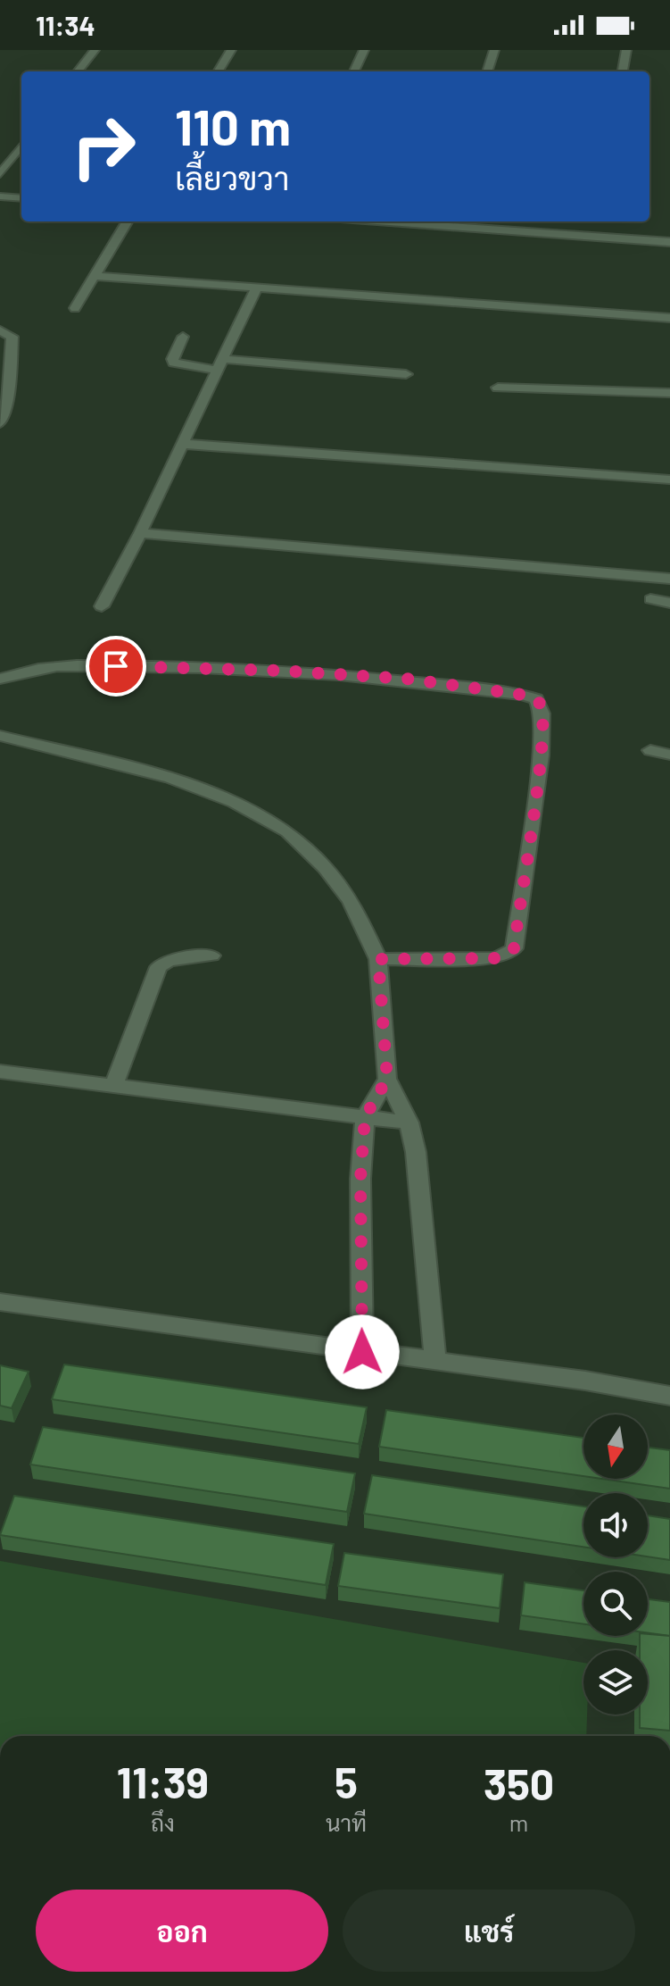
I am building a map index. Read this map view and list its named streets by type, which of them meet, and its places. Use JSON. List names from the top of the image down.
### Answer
{
  "north": "bottom",
  "page": {
    "status": "11:34",
    "turn": ["110 m", "เลี้ยวขวา"],
    "eta": [
      "11:39",
      "ถึง",
      "5",
      "นาที",
      "350",
      "m"
    ],
    "buttons": ["ออก", "แชร์"]
  }
}
